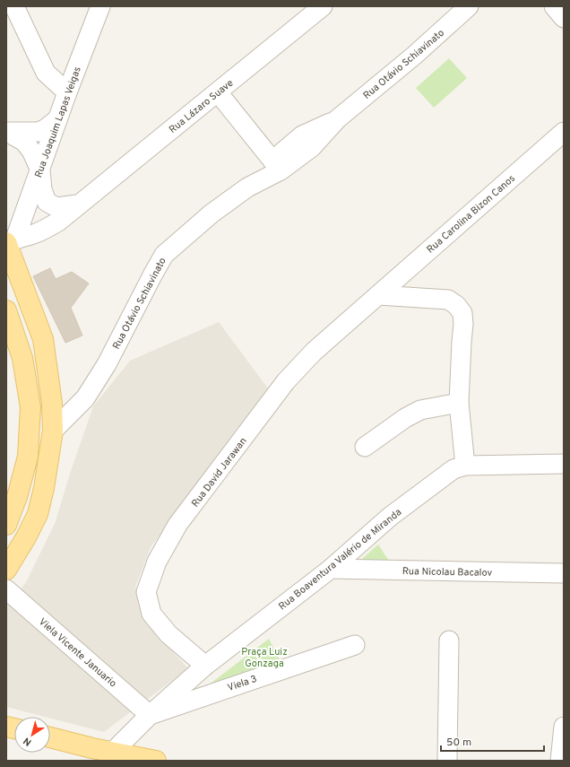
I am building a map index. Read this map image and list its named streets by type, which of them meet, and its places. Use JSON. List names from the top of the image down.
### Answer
{
  "streets": {
    "street": [
      "Rua Otávio Schiavinato",
      "Rua Lázaro Suave",
      "Rua Joaquim Lapas Veigas",
      "Rua Carolina Bizon Canos",
      "Rua David Jarawan",
      "Rua Boaventura Valério de Miranda",
      "Rua Nicolau Bacalov",
      "Viela Vicente Januario",
      "Viela 3"
    ]
  },
  "crossings": [
    ["Rua Lázaro Suave", "Rua Joaquim Lapas Veigas"],
    ["Rua Carolina Bizon Canos", "Rua David Jarawan"],
    ["Rua David Jarawan", "Rua Boaventura Valério de Miranda"],
    ["Rua Boaventura Valério de Miranda", "Rua Nicolau Bacalov"],
    ["Rua Boaventura Valério de Miranda", "Viela Vicente Januario"],
    ["Rua Boaventura Valério de Miranda", "Viela 3"],
    ["Viela Vicente Januario", "Viela 3"]
  ],
  "parks": ["Praça Luiz Gonzaga"],
  "scale_bar": "50 m",
  "north": "bottom left"
}
